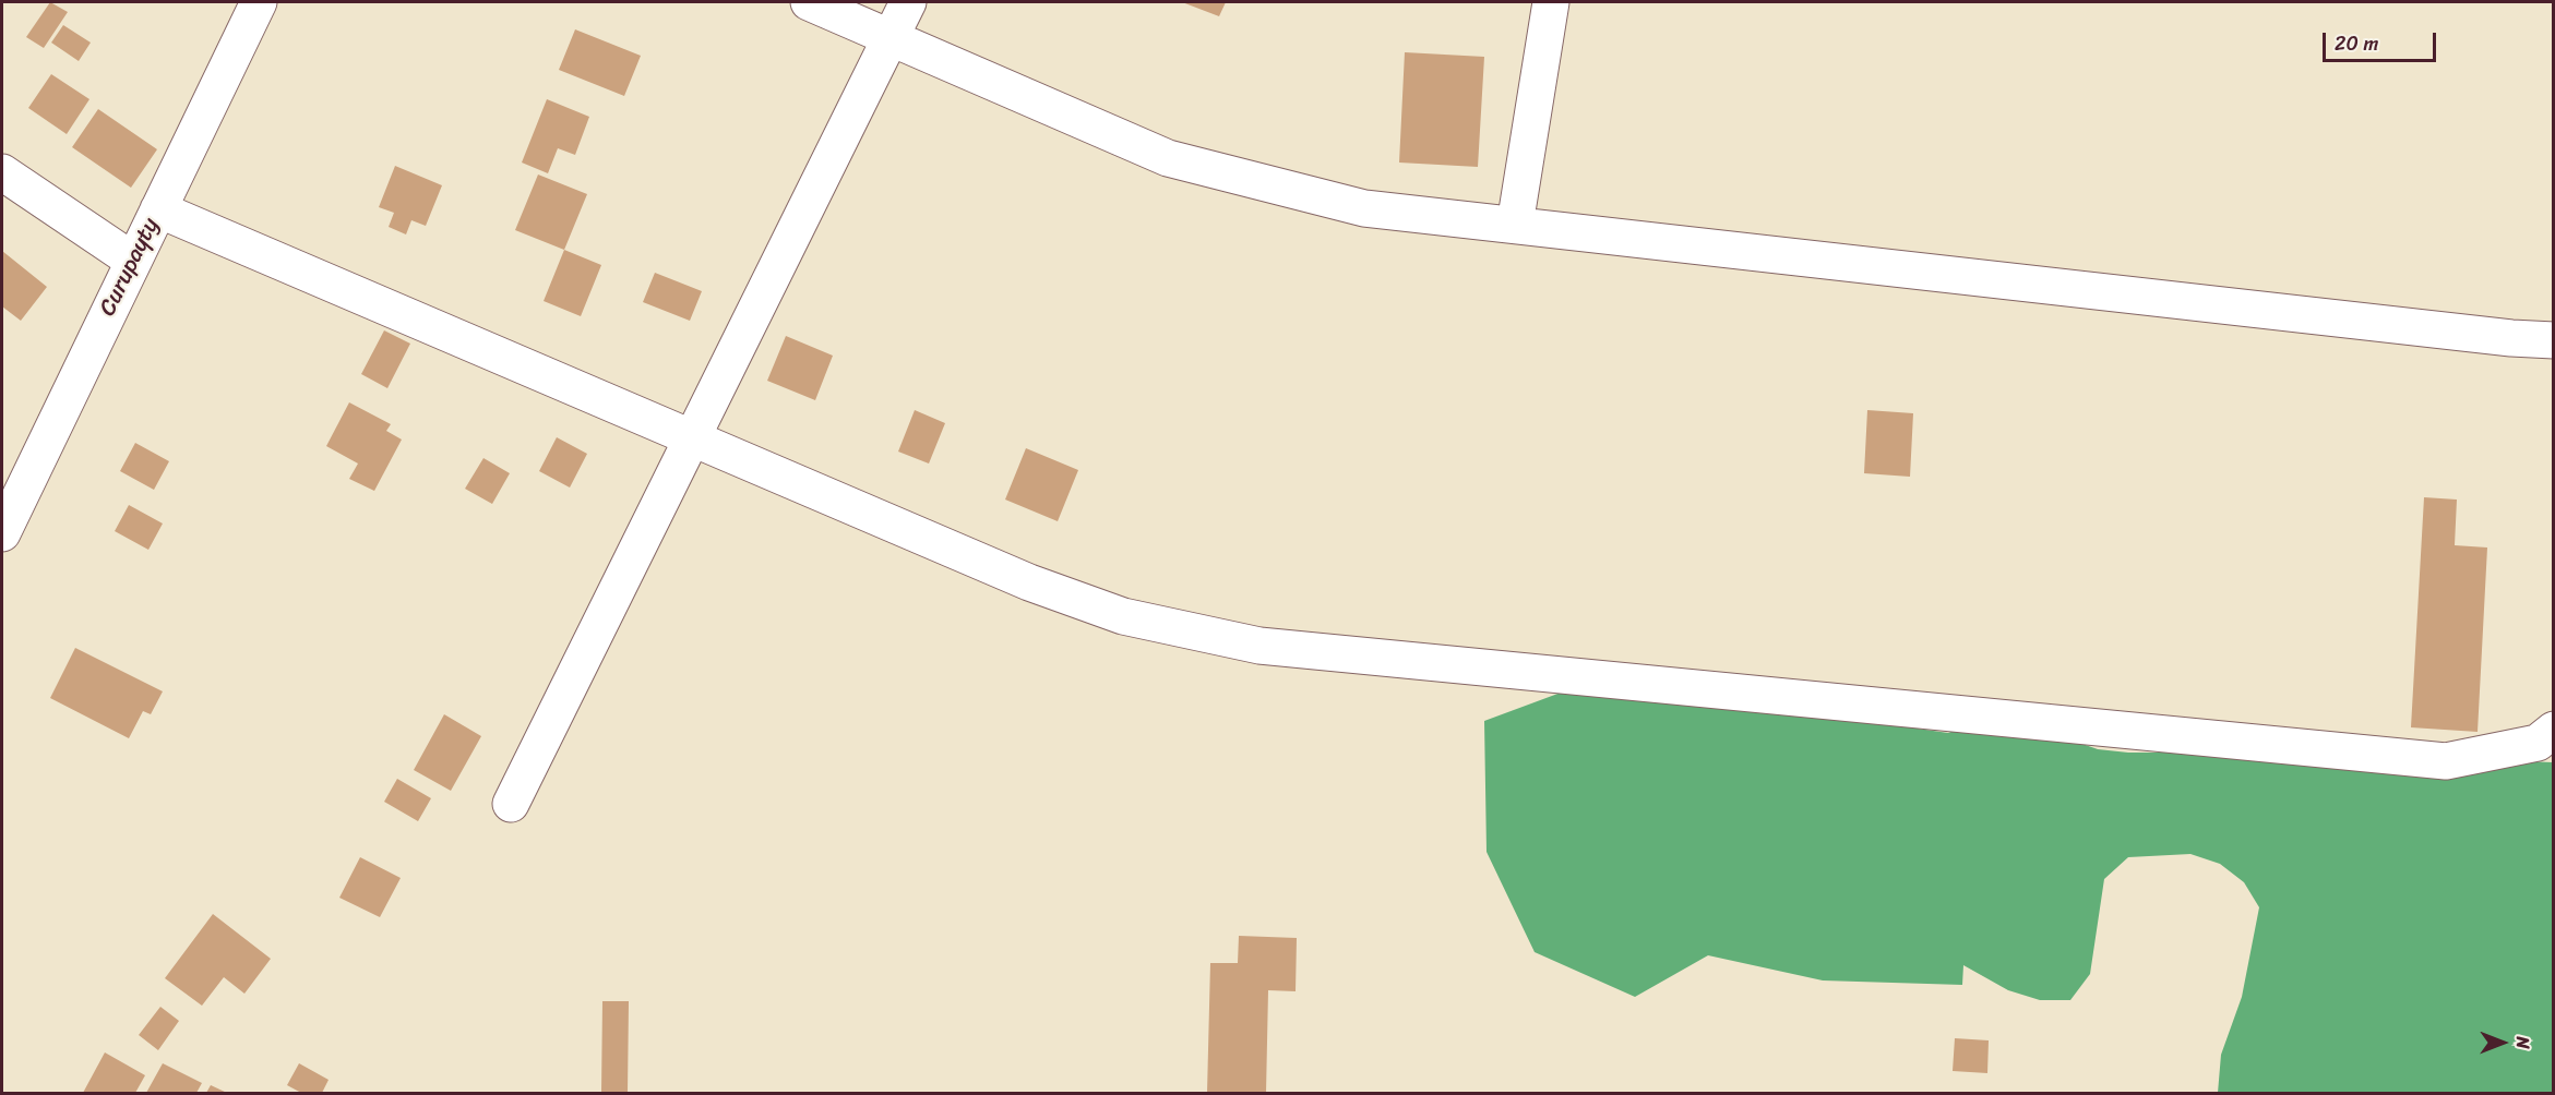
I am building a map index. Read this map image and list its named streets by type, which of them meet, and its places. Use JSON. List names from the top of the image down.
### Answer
{
  "streets": {
    "street": ["Curupayty"]
  },
  "scale_bar": "20 m",
  "north": "right"
}
